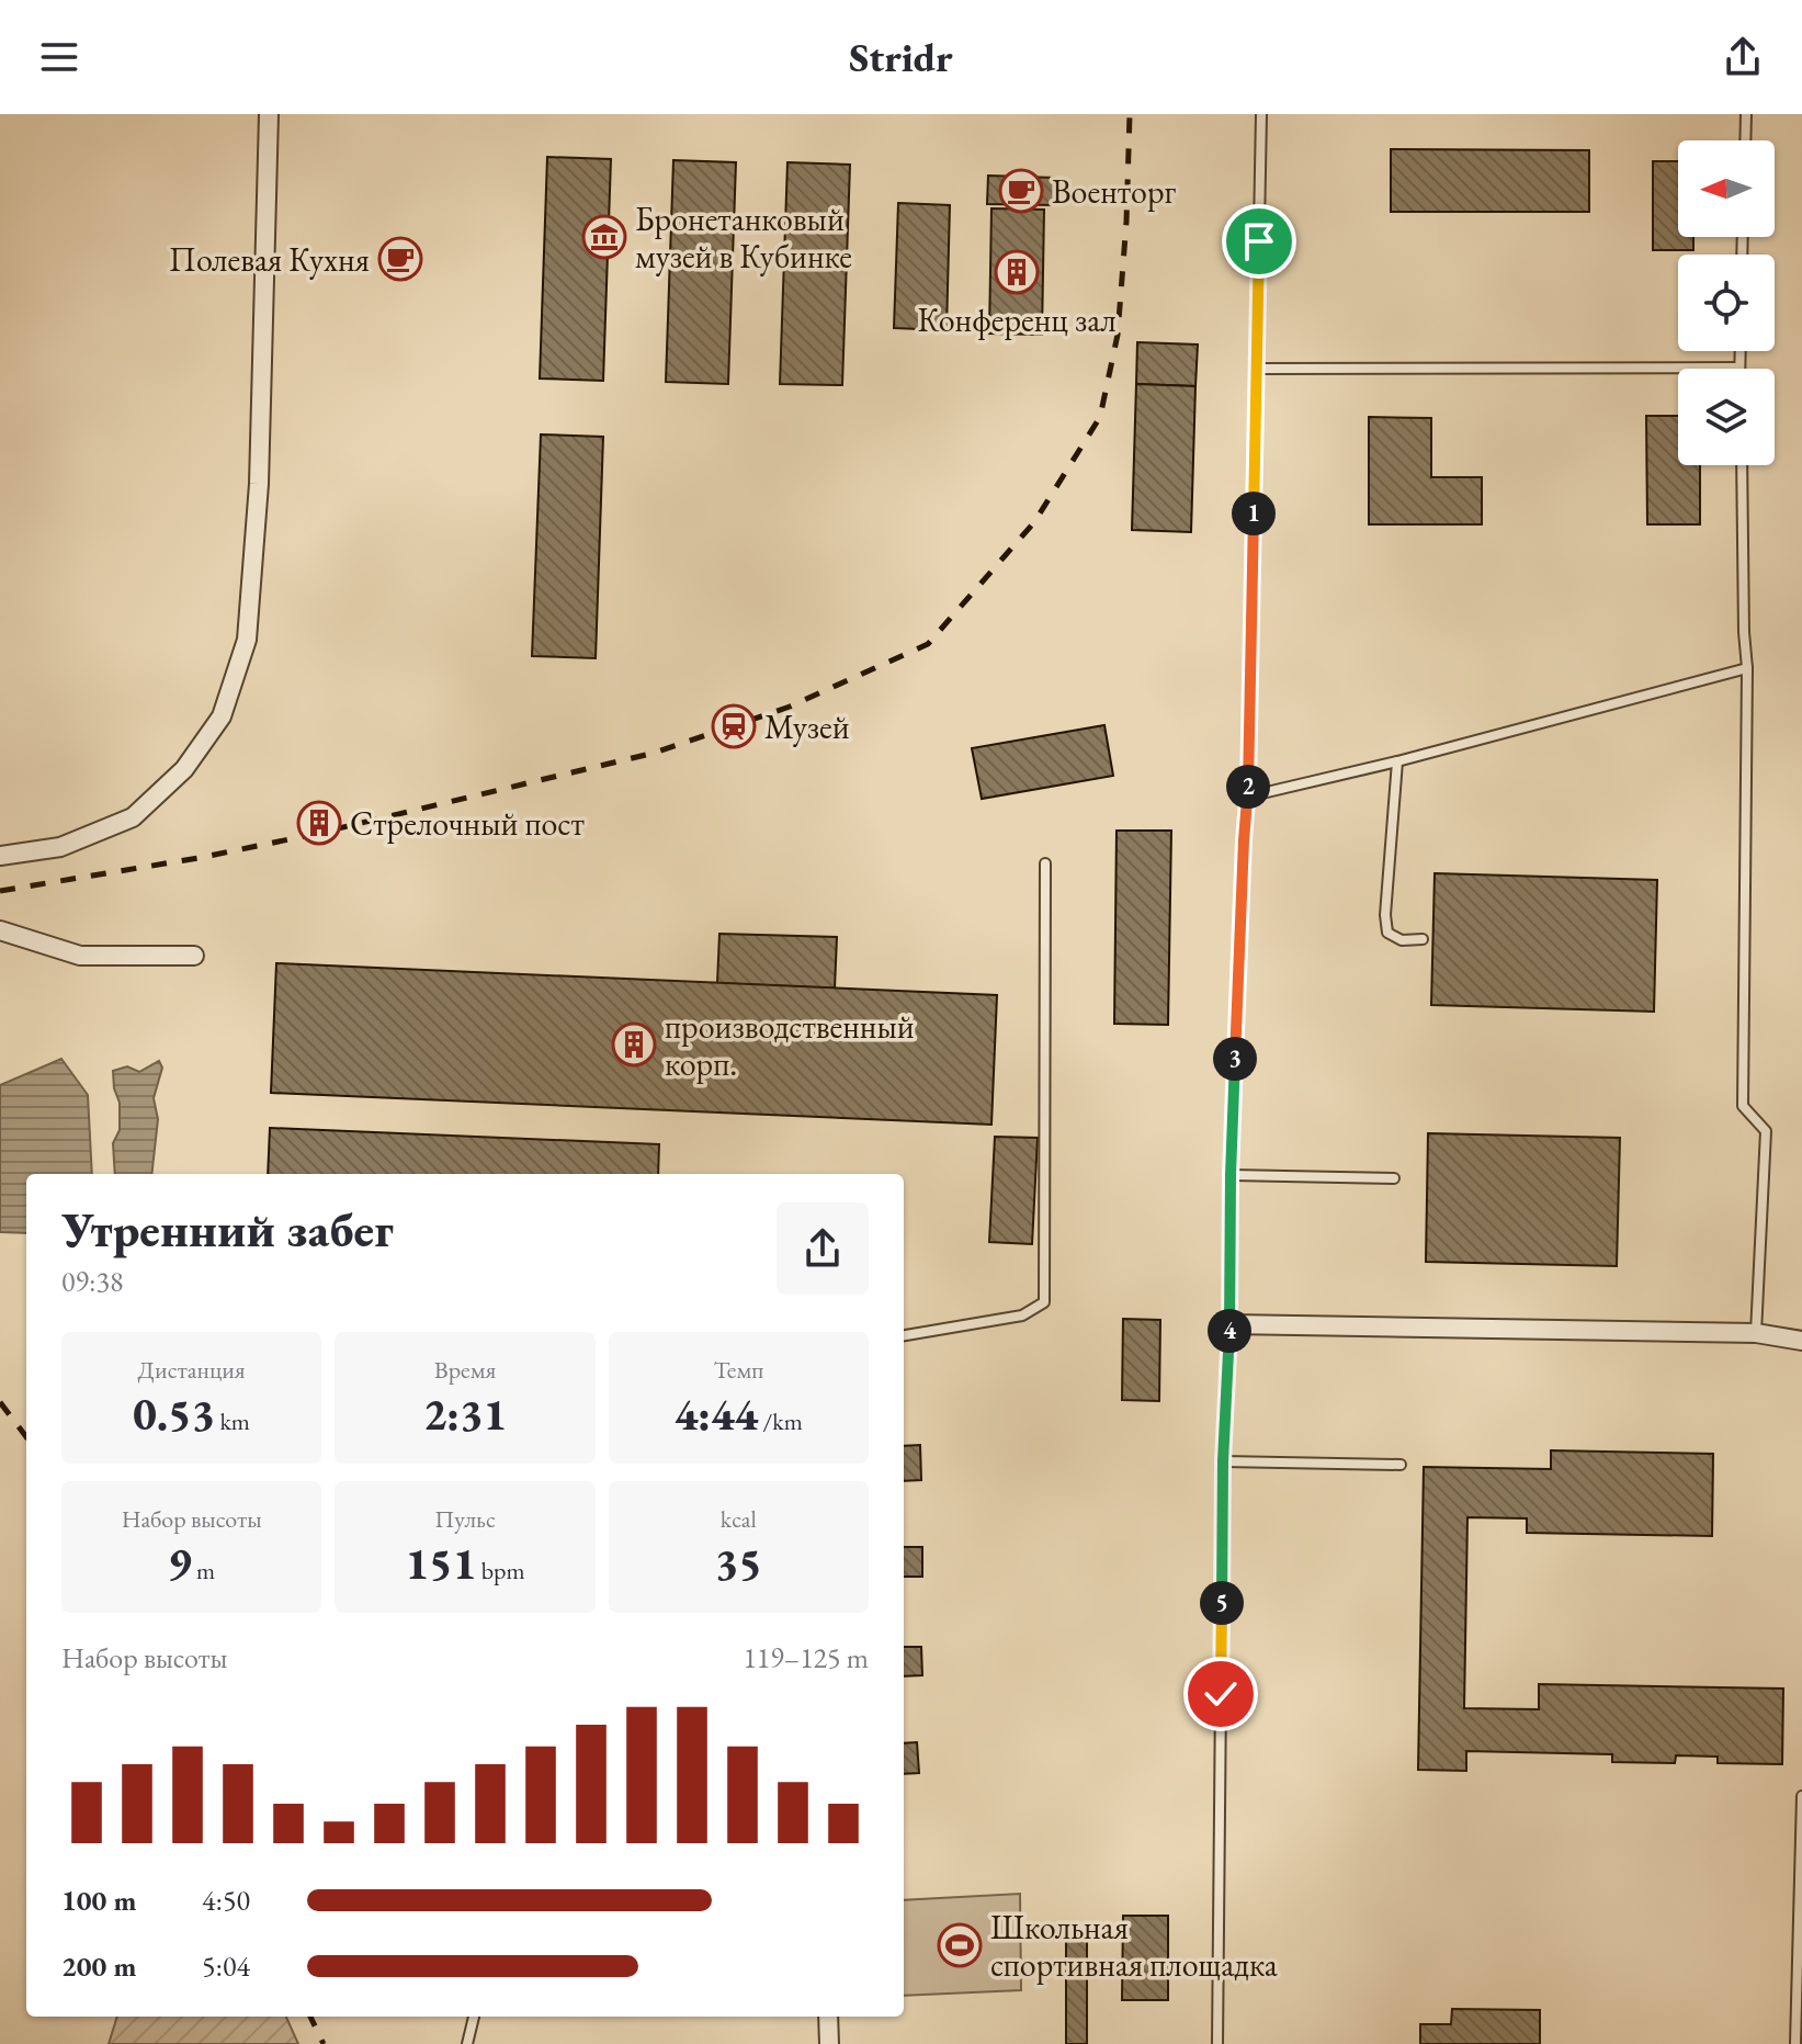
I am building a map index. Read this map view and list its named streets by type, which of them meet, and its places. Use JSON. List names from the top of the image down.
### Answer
{
  "places": {
    "cafe": ["Военторг", "Полевая Кухня"],
    "museum": ["Бронетанковый музей в Кубинке"],
    "building": ["Конференц зал", "Стрелочный пост", "производственный корп."],
    "station": ["Музей"],
    "sports": ["Школьная спортивная площадка"]
  },
  "north": "left",
  "page": {
    "header": "Stridr",
    "pins": [
      "1",
      "2",
      "3",
      "4",
      "5"
    ],
    "heading": ["Утренний забег", "09:38"],
    "stats": [
      ["Дистанция", "0.53 km"],
      ["Время", "2:31"],
      ["Темп", "4:44 /km"],
      ["Набор высоты", "9 m"],
      ["Пульс", "151 bpm"],
      ["kcal", "35"]
    ],
    "chart": ["Набор высоты", "119–125 m"],
    "list": [
      {
        "name": "100 m",
        "note": "4:50"
      },
      {
        "name": "200 m",
        "note": "5:04"
      }
    ]
  }
}
